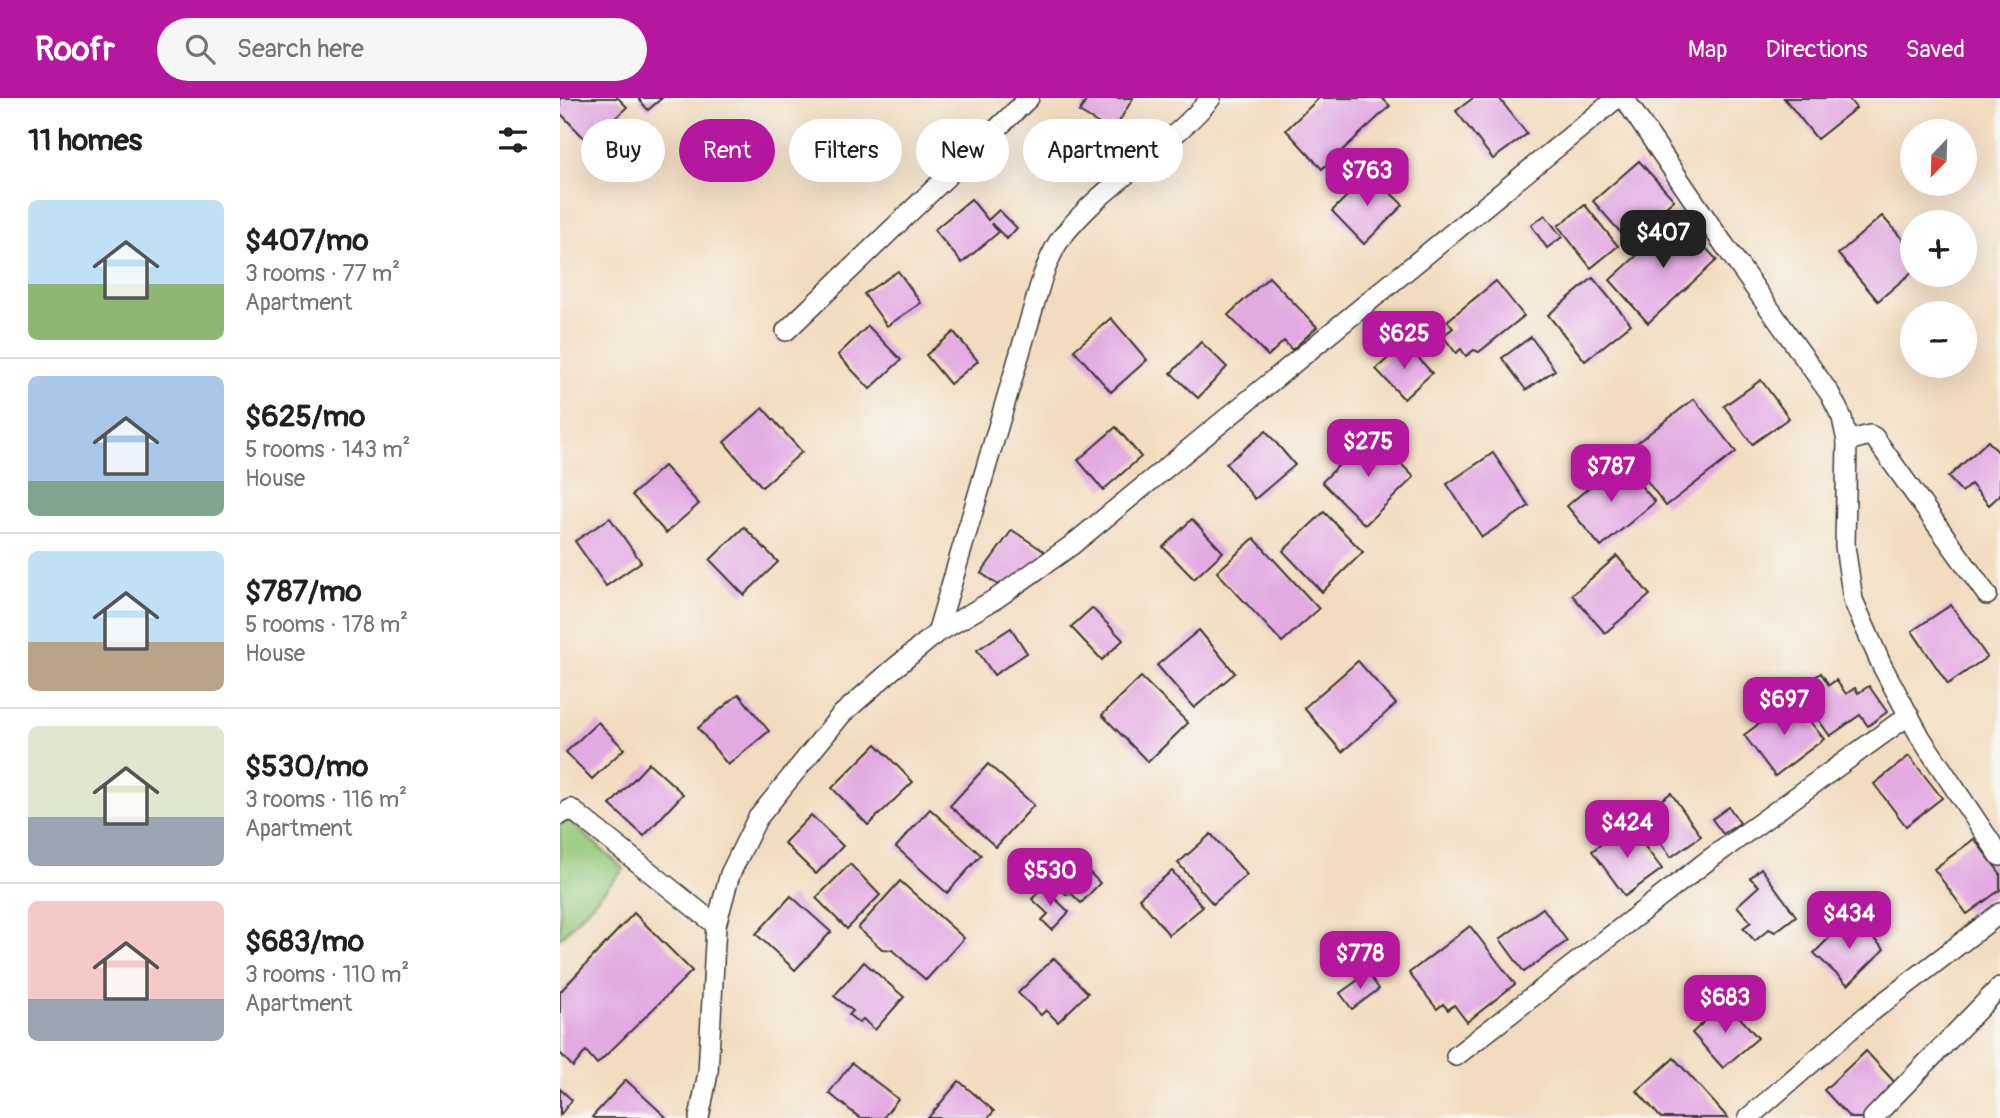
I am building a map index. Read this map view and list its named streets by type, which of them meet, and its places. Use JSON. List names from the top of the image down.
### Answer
{
  "north": "bottom left",
  "page": {
    "header": "Roofr",
    "search": "Search here",
    "nav": ["Map", "Directions", "Saved"],
    "heading": "11 homes",
    "map_buttons": ["+", "−"],
    "chip": [
      "Buy",
      "Rent",
      "Filters",
      "New",
      "Apartment"
    ],
    "price": [
      "$763",
      "$407",
      "$625",
      "$275",
      "$787",
      "$697",
      "$424",
      "$530",
      "$434",
      "$778",
      "$683"
    ],
    "list": [
      {
        "name": "$407/mo",
        "note": "3 rooms · 77 m² · Apartment"
      },
      {
        "name": "$625/mo",
        "note": "5 rooms · 143 m² · House"
      },
      {
        "name": "$787/mo",
        "note": "5 rooms · 178 m² · House"
      },
      {
        "name": "$530/mo",
        "note": "3 rooms · 116 m² · Apartment"
      },
      {
        "name": "$683/mo",
        "note": "3 rooms · 110 m² · Apartment"
      }
    ]
  }
}
